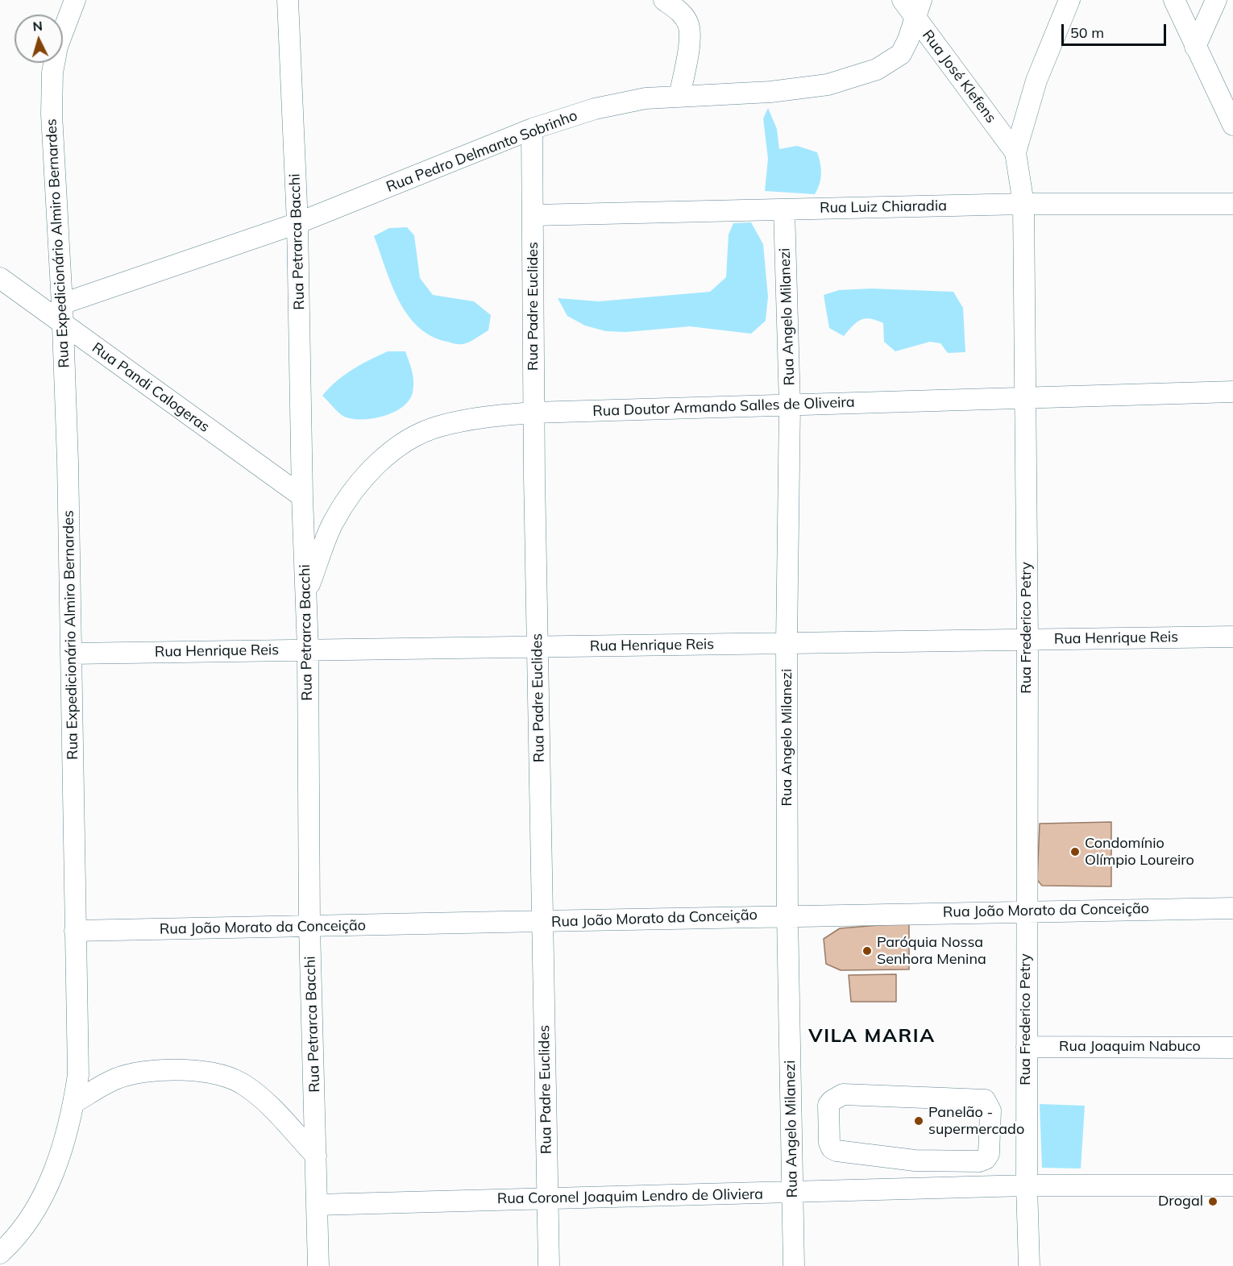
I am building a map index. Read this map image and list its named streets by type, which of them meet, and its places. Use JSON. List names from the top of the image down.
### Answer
{
  "streets": {
    "street": [
      "Rua José Klefens",
      "Rua Pedro Delmanto Sobrinho",
      "Rua Luiz Chiaradia",
      "Rua Petrarca Bacchi",
      "Rua Expedicionário Almiro Bernardes",
      "Rua Padre Euclides",
      "Rua Angelo Milanezi",
      "Rua Pandi Calogeras",
      "Rua Doutor Armando Salles de Oliveira",
      "Rua Frederico Petry",
      "Rua Henrique Reis",
      "Rua João Morato da Conceição",
      "Rua Joaquim Nabuco",
      "Rua Coronel Joaquim Lendro de Oliviera"
    ]
  },
  "crossings": [
    ["Rua José Klefens", "Rua Pedro Delmanto Sobrinho"],
    ["Rua José Klefens", "Rua Frederico Petry"],
    ["Rua Pedro Delmanto Sobrinho", "Rua Petrarca Bacchi"],
    ["Rua Pedro Delmanto Sobrinho", "Rua Expedicionário Almiro Bernardes"],
    ["Rua Pedro Delmanto Sobrinho", "Rua Padre Euclides"],
    ["Rua Luiz Chiaradia", "Rua Padre Euclides"],
    ["Rua Luiz Chiaradia", "Rua Angelo Milanezi"],
    ["Rua Luiz Chiaradia", "Rua Frederico Petry"],
    ["Rua Petrarca Bacchi", "Rua Pandi Calogeras"],
    ["Rua Petrarca Bacchi", "Rua Doutor Armando Salles de Oliveira"],
    ["Rua Petrarca Bacchi", "Rua Henrique Reis"],
    ["Rua Petrarca Bacchi", "Rua João Morato da Conceição"],
    ["Rua Petrarca Bacchi", "Rua Coronel Joaquim Lendro de Oliviera"],
    ["Rua Expedicionário Almiro Bernardes", "Rua Pandi Calogeras"],
    ["Rua Expedicionário Almiro Bernardes", "Rua Henrique Reis"],
    ["Rua Expedicionário Almiro Bernardes", "Rua João Morato da Conceição"],
    ["Rua Padre Euclides", "Rua Doutor Armando Salles de Oliveira"],
    ["Rua Padre Euclides", "Rua Henrique Reis"],
    ["Rua Padre Euclides", "Rua João Morato da Conceição"],
    ["Rua Padre Euclides", "Rua Coronel Joaquim Lendro de Oliviera"],
    ["Rua Angelo Milanezi", "Rua Doutor Armando Salles de Oliveira"],
    ["Rua Angelo Milanezi", "Rua Henrique Reis"],
    ["Rua Angelo Milanezi", "Rua João Morato da Conceição"],
    ["Rua Angelo Milanezi", "Rua Coronel Joaquim Lendro de Oliviera"],
    ["Rua Doutor Armando Salles de Oliveira", "Rua Frederico Petry"],
    ["Rua Frederico Petry", "Rua Henrique Reis"],
    ["Rua Frederico Petry", "Rua João Morato da Conceição"],
    ["Rua Frederico Petry", "Rua Joaquim Nabuco"],
    ["Rua Frederico Petry", "Rua Coronel Joaquim Lendro de Oliviera"]
  ],
  "districts": ["VILA MARIA"],
  "places": [
    "Condomínio Olímpio Loureiro",
    "Paróquia Nossa Senhora Menina",
    "Panelão - supermercado",
    "Drogal"
  ],
  "scale_bar": "50 m",
  "north": "top"
}
